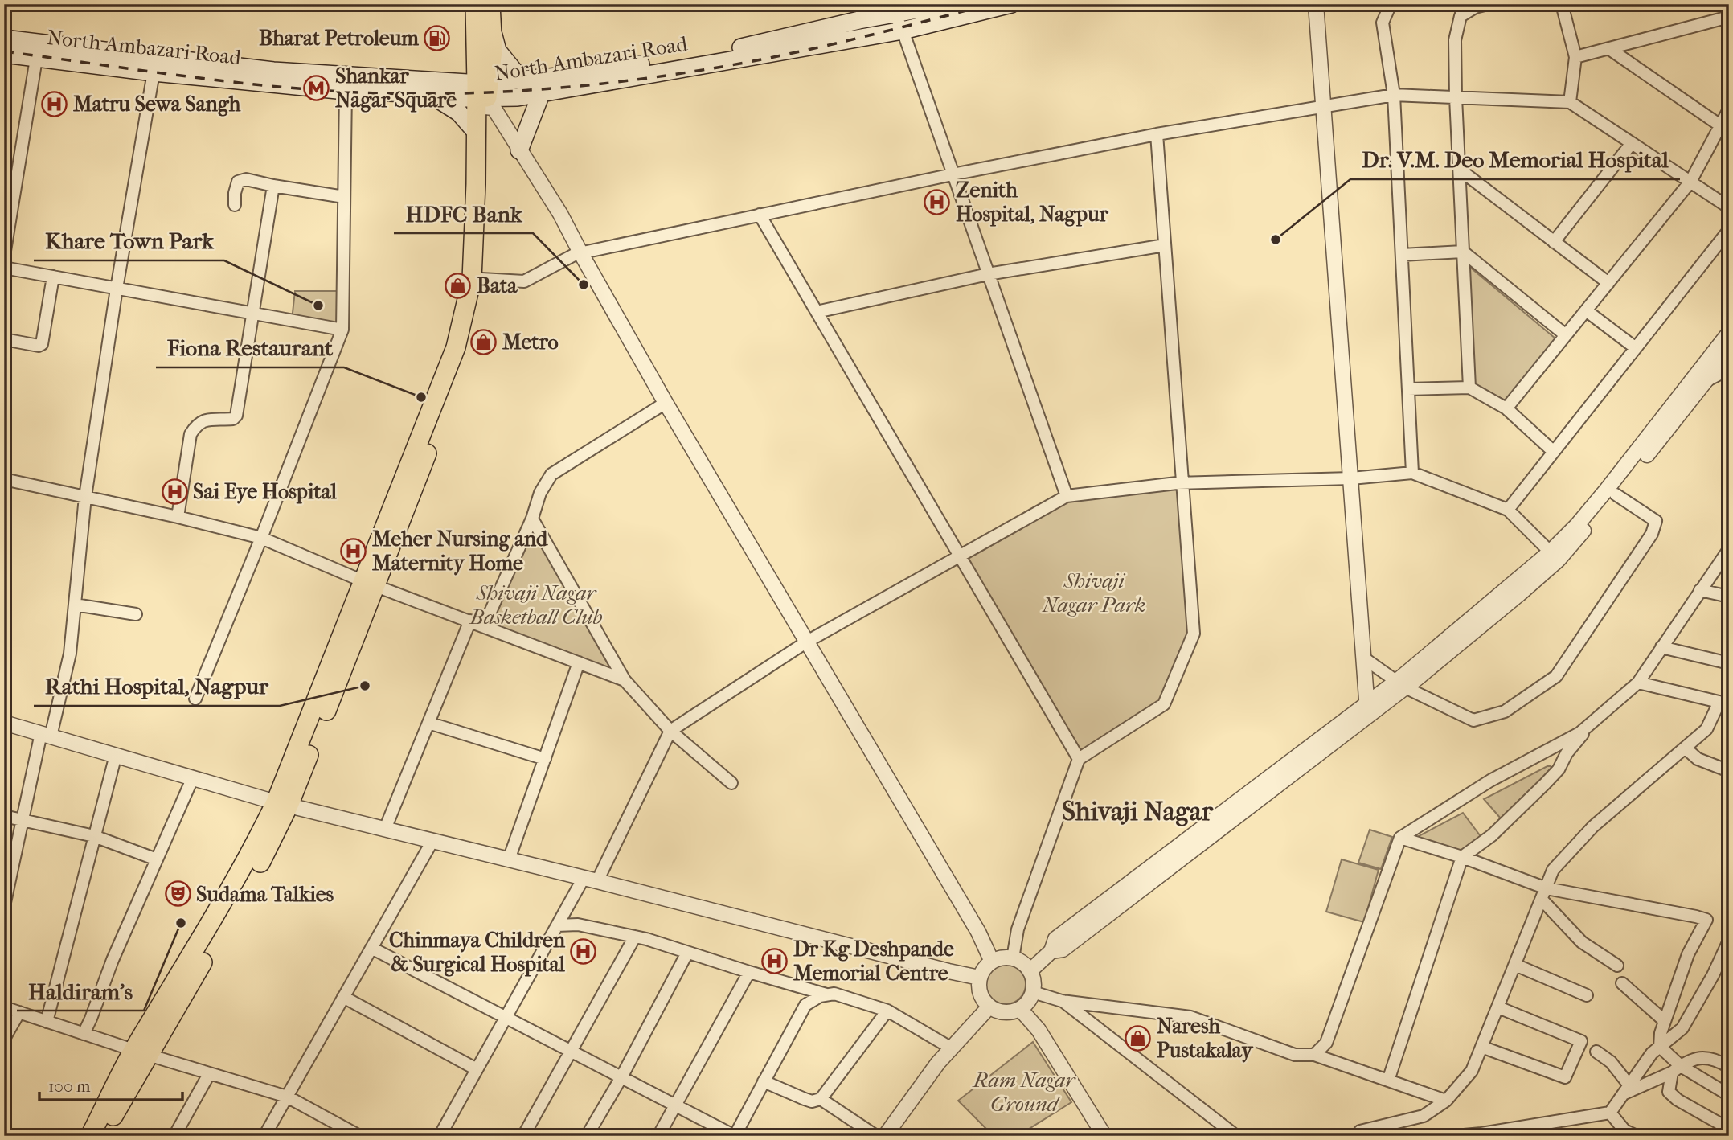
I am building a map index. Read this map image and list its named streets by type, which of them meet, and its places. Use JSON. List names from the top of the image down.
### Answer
{
  "streets": {
    "main road": ["North Ambazari Road"]
  },
  "districts": ["Shivaji Nagar"],
  "parks": ["Shivaji Nagar Park", "Shivaji Nagar Basketball Club", "Ram Nagar Ground"],
  "places": {
    "fuel station": ["Bharat Petroleum"],
    "metro station": ["Shankar Nagar Square"],
    "hospital": [
      "Matru Sewa Sangh",
      "Zenith Hospital, Nagpur",
      "Sai Eye Hospital",
      "Meher Nursing and Maternity Home",
      "Chinmaya Children & Surgical Hospital",
      "Dr Kg Deshpande Memorial Centre"
    ],
    "other": [
      "Dr. V.M. Deo Memorial Hospital",
      "HDFC Bank",
      "Khare Town Park",
      "Fiona Restaurant",
      "Rathi Hospital, Nagpur",
      "Haldiram's"
    ],
    "shop": ["Bata", "Metro", "Naresh Pustakalay"],
    "theatre": ["Sudama Talkies"]
  },
  "scale_bar": "100 m"
}
